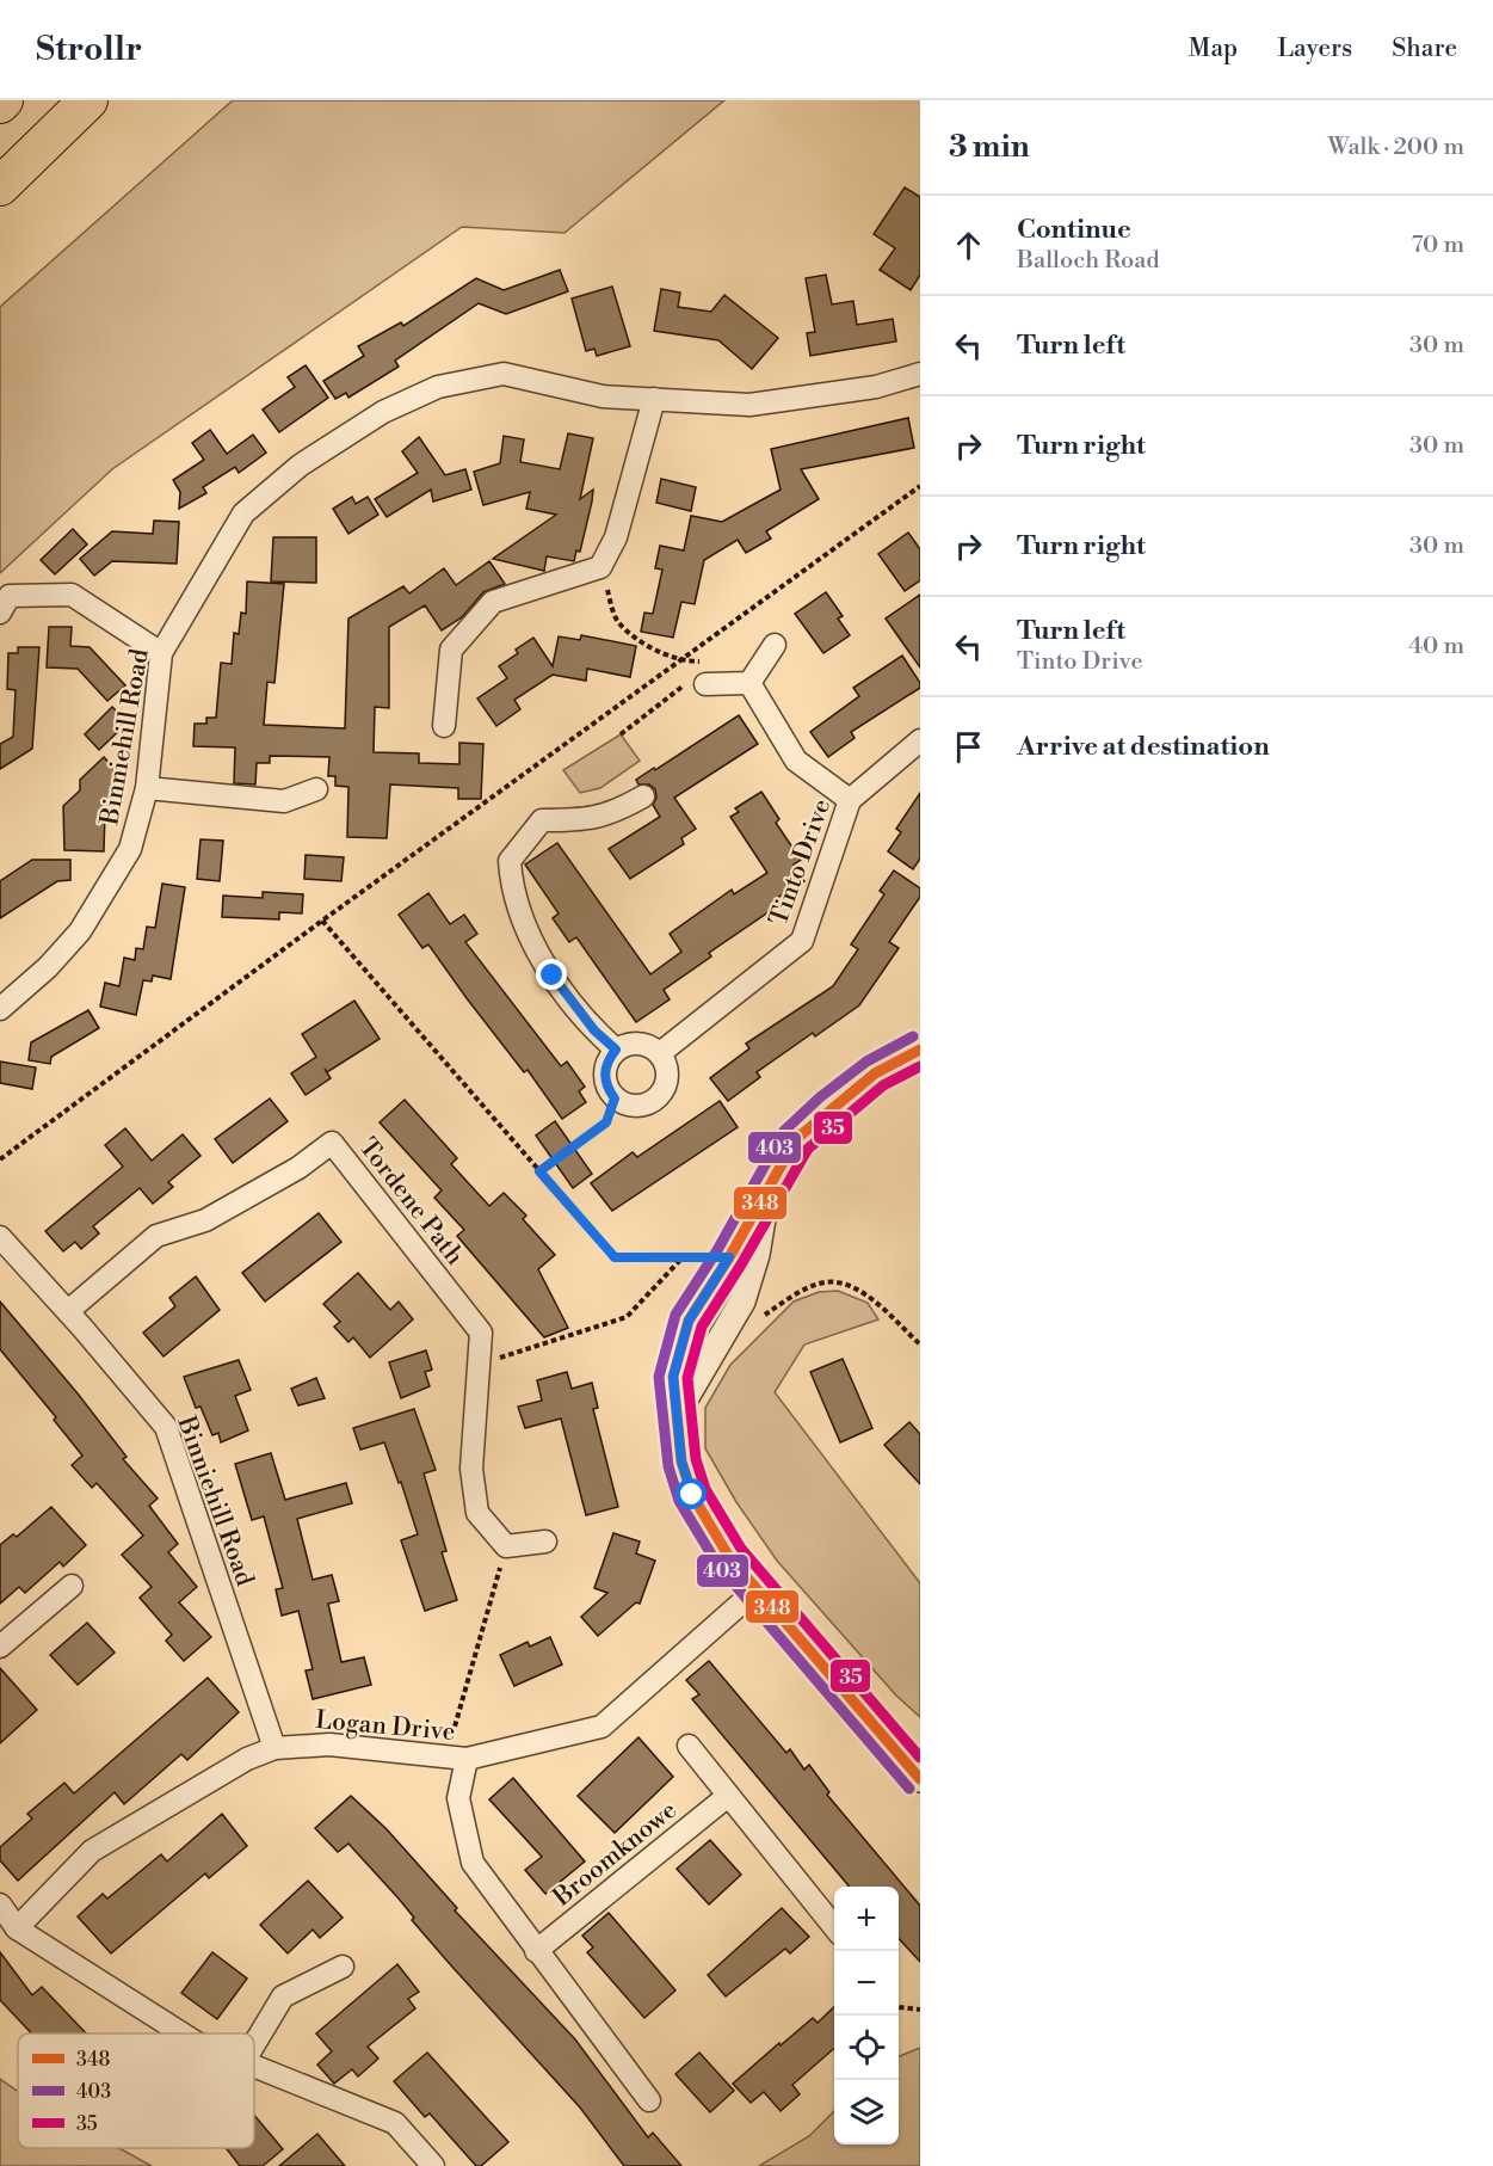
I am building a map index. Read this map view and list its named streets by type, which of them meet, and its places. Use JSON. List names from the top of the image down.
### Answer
{
  "streets": {
    "street": [
      "Binniehill Road",
      "Tinto Drive",
      "Tordene Path",
      "Logan Drive",
      "Broomknowe"
    ]
  },
  "crossings": [
    ["Binniehill Road", "Tordene Path"],
    ["Binniehill Road", "Logan Drive"]
  ],
  "lines": ["transit line 403", "transit line 348", "transit line 35"],
  "legend": ["348", "403", "35"],
  "page": {
    "header": "Strollr",
    "nav": ["Map", "Layers", "Share"],
    "heading": ["3 min", "Walk · 200 m"],
    "list": [
      ["Continue", "Balloch Road", "70 m"],
      ["Turn left", "30 m"],
      ["Turn right", "30 m"],
      ["Turn right", "30 m"],
      ["Turn left", "Tinto Drive", "40 m"],
      "Arrive at destination"
    ],
    "map_buttons": ["+", "−"]
  }
}
